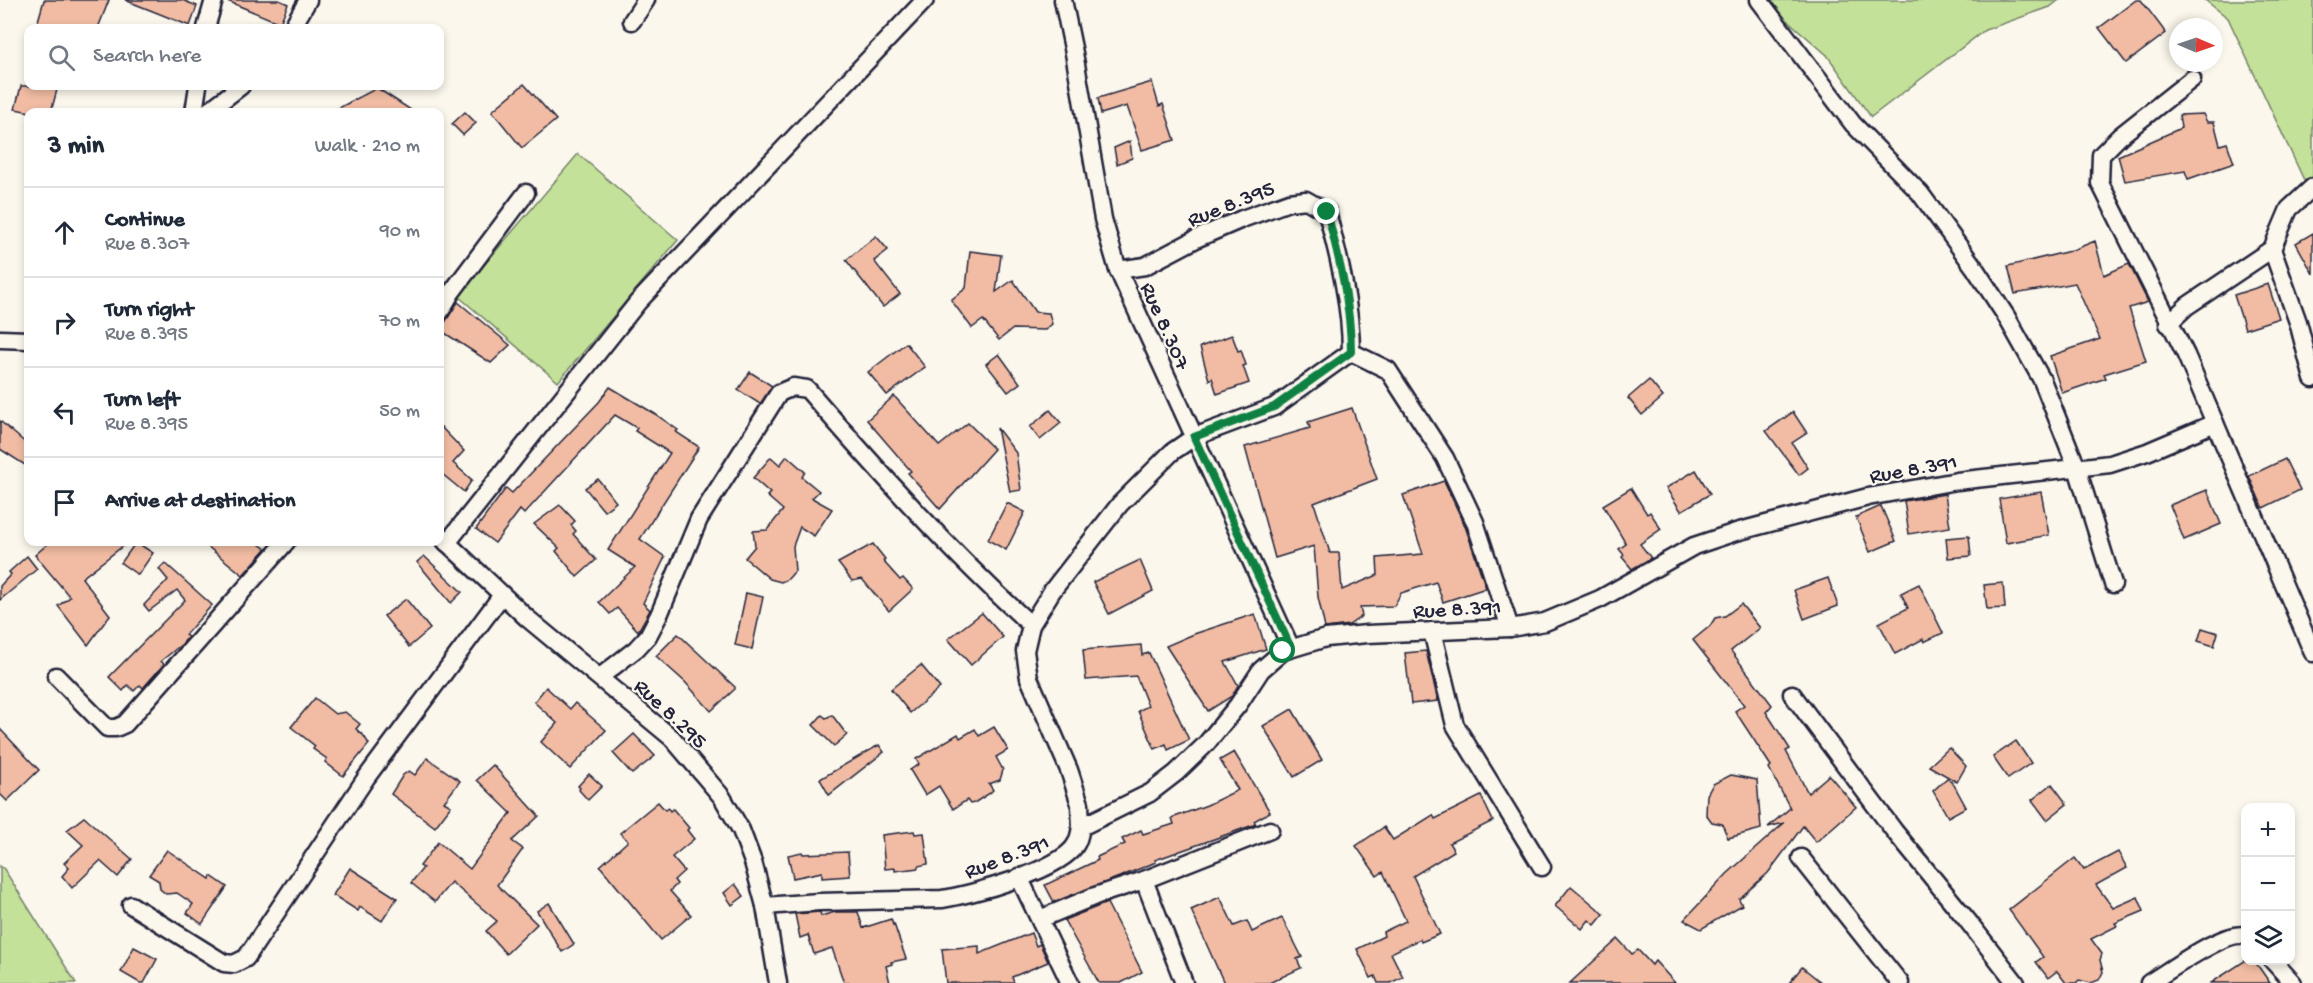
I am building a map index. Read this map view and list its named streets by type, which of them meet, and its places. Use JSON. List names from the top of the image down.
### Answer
{
  "streets": {
    "street": [
      "Rue 8.395",
      "Rue 8.307",
      "Rue 8.391",
      "Rue 8.295"
    ]
  },
  "crossings": [
    ["Rue 8.395", "Rue 8.307"],
    ["Rue 8.307", "Rue 8.391"],
    ["Rue 8.391", "Rue 8.295"]
  ],
  "north": "right",
  "page": {
    "search": "Search here",
    "heading": ["3 min", "Walk · 210 m"],
    "list": [
      ["Continue", "Rue 8.307", "90 m"],
      ["Turn right", "Rue 8.395", "70 m"],
      ["Turn left", "Rue 8.395", "50 m"],
      "Arrive at destination"
    ],
    "map_buttons": ["+", "−"]
  }
}
